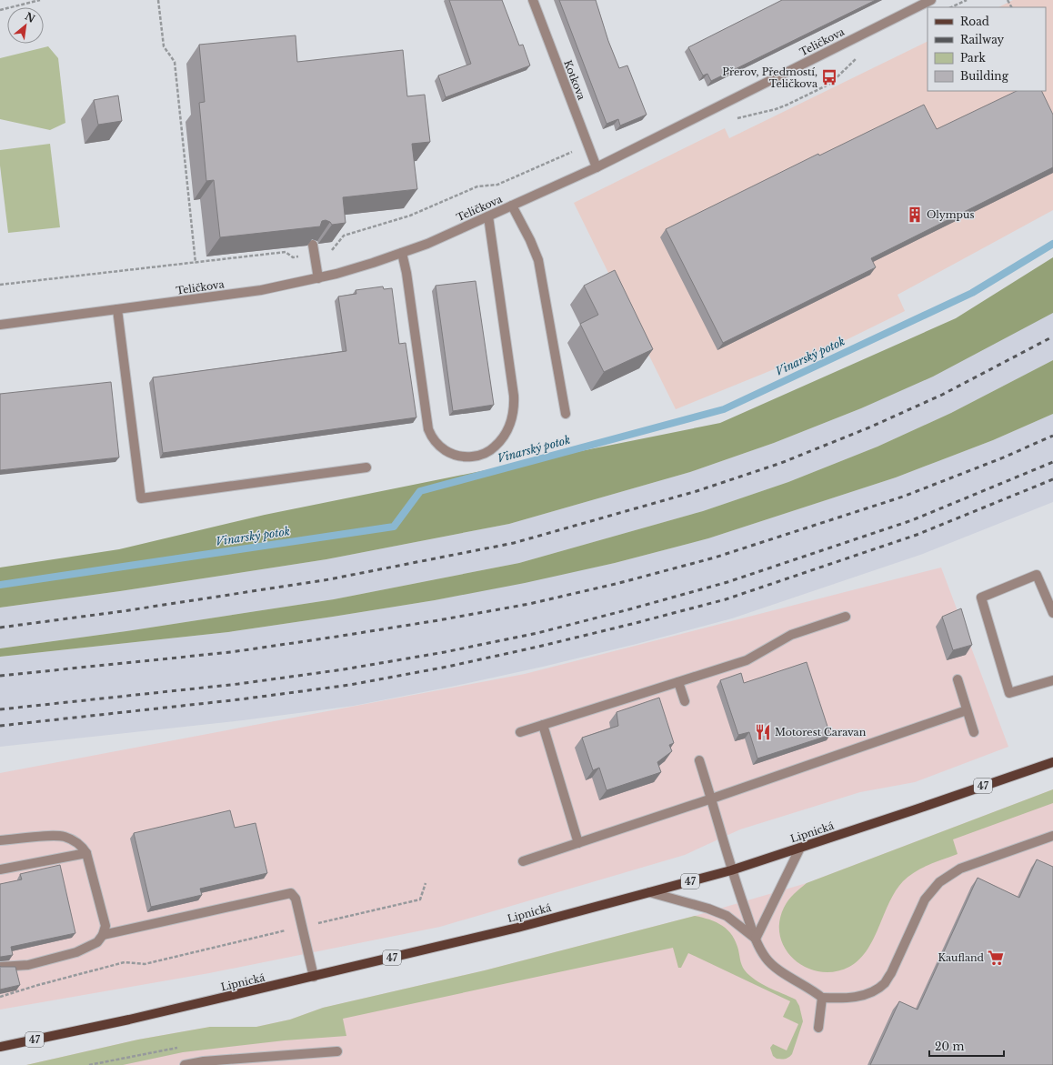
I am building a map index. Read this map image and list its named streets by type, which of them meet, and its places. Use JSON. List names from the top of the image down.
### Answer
{
  "streets": {
    "main road": ["47", "Lipnická"],
    "street": ["Teličkova", "Kotkova"]
  },
  "crossings": [
    ["Teličkova", "Kotkova"]
  ],
  "water": ["Vinarský potok"],
  "places": {
    "bus stop": ["Přerov, Předmostí, Teličkova"],
    "building": ["Olympus"],
    "restaurant": ["Motorest Caravan"],
    "supermarket": ["Kaufland"]
  },
  "legend": [
    "Road",
    "Railway",
    "Park",
    "Building"
  ],
  "scale_bar": "20 m",
  "north": "top right"
}
